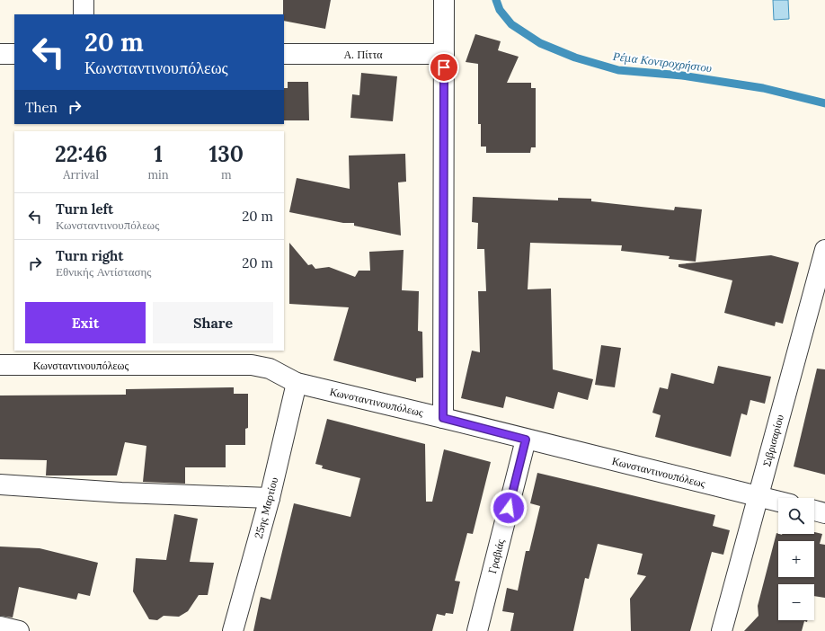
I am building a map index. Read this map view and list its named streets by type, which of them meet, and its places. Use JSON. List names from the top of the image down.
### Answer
{
  "streets": {
    "street": [
      "Α. Πίττα",
      "Κωνσταντινουπόλεως",
      "Σιβρισαρίου",
      "25ης Μαρτίου",
      "Γραβιάς"
    ]
  },
  "crossings": [
    ["Κωνσταντινουπόλεως", "Σιβρισαρίου"],
    ["Κωνσταντινουπόλεως", "25ης Μαρτίου"],
    ["Κωνσταντινουπόλεως", "Γραβιάς"]
  ],
  "water": ["Ρέμα Κοντροχρήστου"],
  "page": {
    "turn": ["20 m", "Κωνσταντινουπόλεως"],
    "then": "Then",
    "eta": [
      "22:46",
      "Arrival",
      "1",
      "min",
      "130",
      "m"
    ],
    "list": [
      {
        "name": "Turn left",
        "note": "Κωνσταντινουπόλεως",
        "value": "20 m"
      },
      {
        "name": "Turn right",
        "note": "Εθνικής Αντίστασης",
        "value": "20 m"
      }
    ],
    "buttons": ["Exit", "Share"],
    "map_buttons": ["+", "−"]
  }
}
